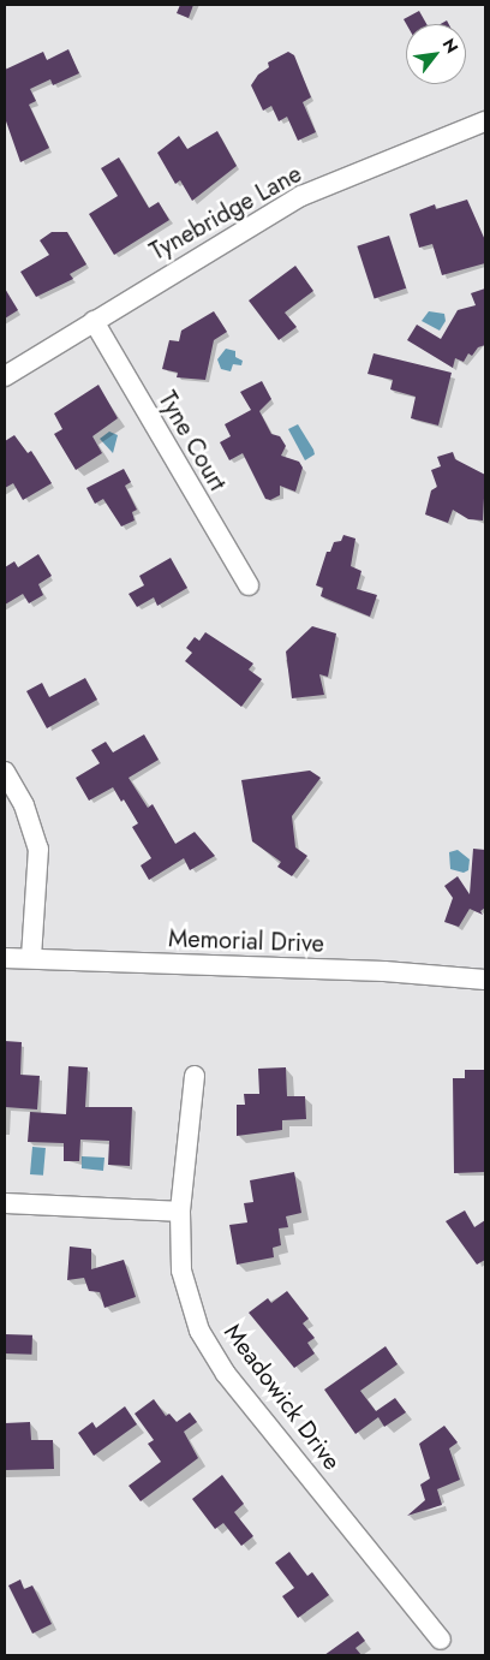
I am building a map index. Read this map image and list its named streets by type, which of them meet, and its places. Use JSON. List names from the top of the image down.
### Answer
{
  "streets": {
    "street": [
      "Tynebridge Lane",
      "Tyne Court",
      "Memorial Drive",
      "Meadowick Drive"
    ]
  },
  "crossings": [
    ["Tynebridge Lane", "Tyne Court"]
  ],
  "north": "top right"
}
